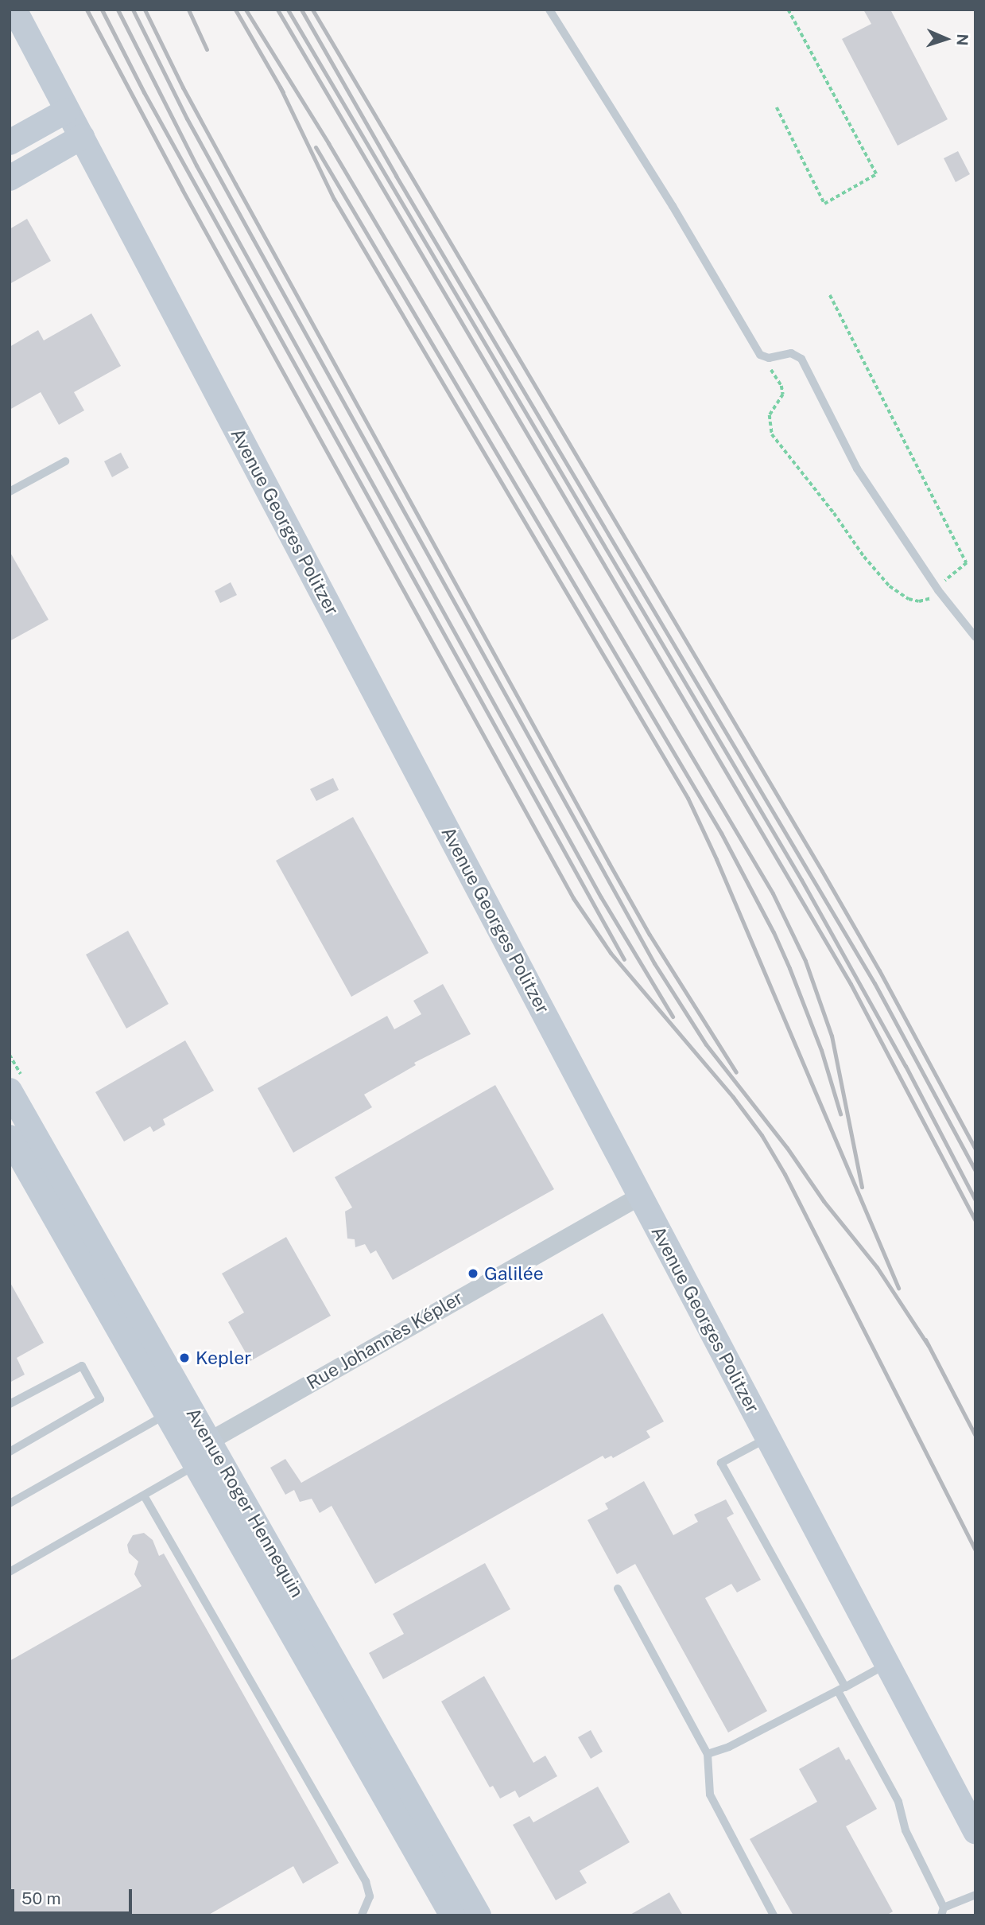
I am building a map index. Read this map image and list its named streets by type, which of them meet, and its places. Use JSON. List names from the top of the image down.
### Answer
{
  "streets": {
    "street": ["Avenue Georges Politzer", "Rue Johannès Képler", "Avenue Roger Hennequin"]
  },
  "crossings": [
    ["Avenue Georges Politzer", "Rue Johannès Képler"],
    ["Rue Johannès Képler", "Avenue Roger Hennequin"]
  ],
  "places": ["Galilée", "Kepler"],
  "scale_bar": "50 m",
  "north": "right"
}
